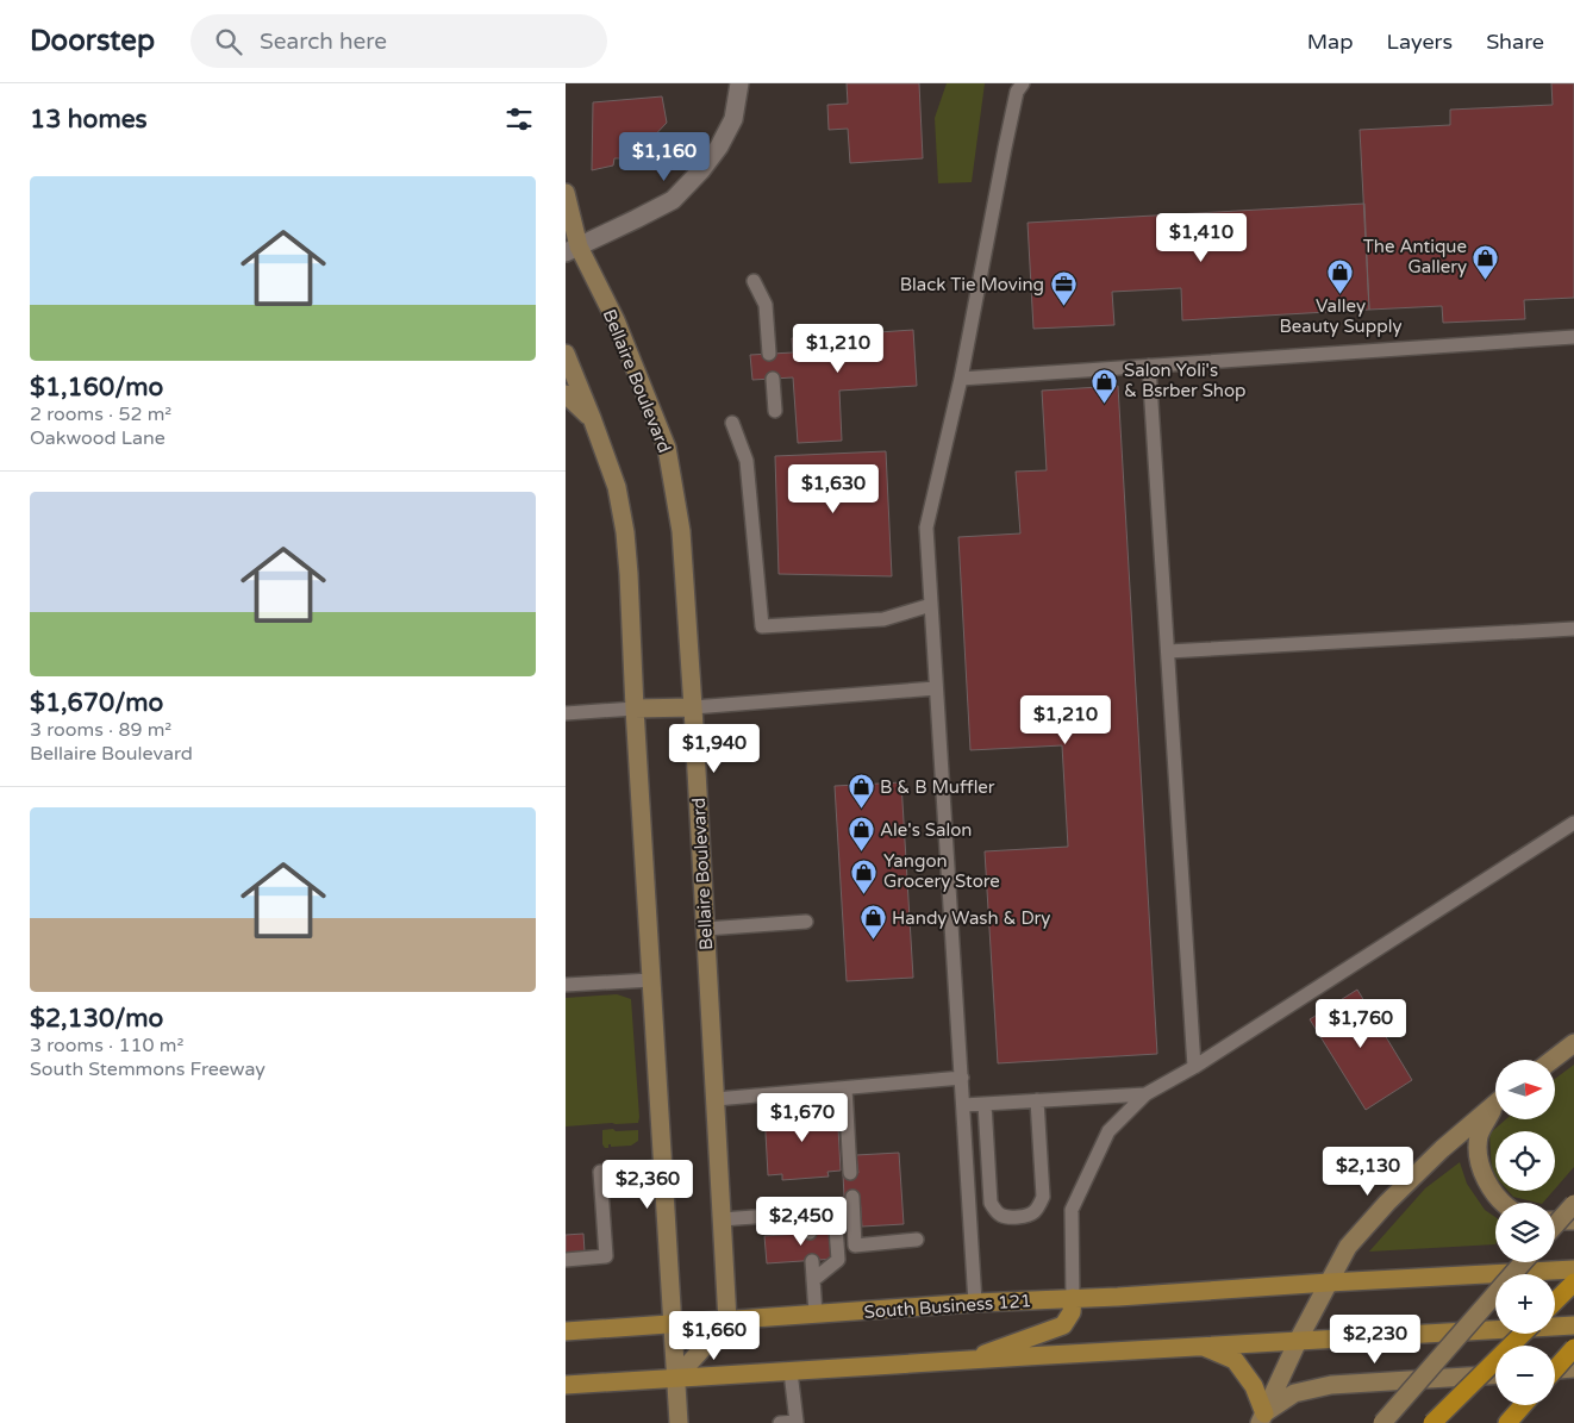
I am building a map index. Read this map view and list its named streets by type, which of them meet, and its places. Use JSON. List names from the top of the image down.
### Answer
{
  "streets": {
    "main road": ["Bellaire Boulevard", "South Business 121"]
  },
  "crossings": [
    ["Bellaire Boulevard", "South Business 121"]
  ],
  "places": {
    "shop": [
      "The Antique Gallery",
      "Valley Beauty Supply",
      "Salon Yoli's & Bsrber Shop",
      "B & B Muffler",
      "Ale's Salon",
      "Yangon Grocery Store",
      "Handy Wash & Dry"
    ],
    "office": ["Black Tie Moving"]
  },
  "north": "right",
  "page": {
    "header": "Doorstep",
    "search": "Search here",
    "nav": ["Map", "Layers", "Share"],
    "heading": "13 homes",
    "price": [
      "$1,160",
      "$1,410",
      "$1,210",
      "$1,630",
      "$1,210",
      "$1,940",
      "$1,760",
      "$1,670",
      "$2,130",
      "$2,360",
      "$2,450",
      "$1,660",
      "$2,230"
    ],
    "list": [
      {
        "name": "$1,160/mo",
        "note": "2 rooms · 52 m² · Oakwood Lane"
      },
      {
        "name": "$1,670/mo",
        "note": "3 rooms · 89 m² · Bellaire Boulevard"
      },
      {
        "name": "$2,130/mo",
        "note": "3 rooms · 110 m² · South Stemmons Freeway"
      }
    ],
    "map_buttons": ["+", "−"]
  }
}
